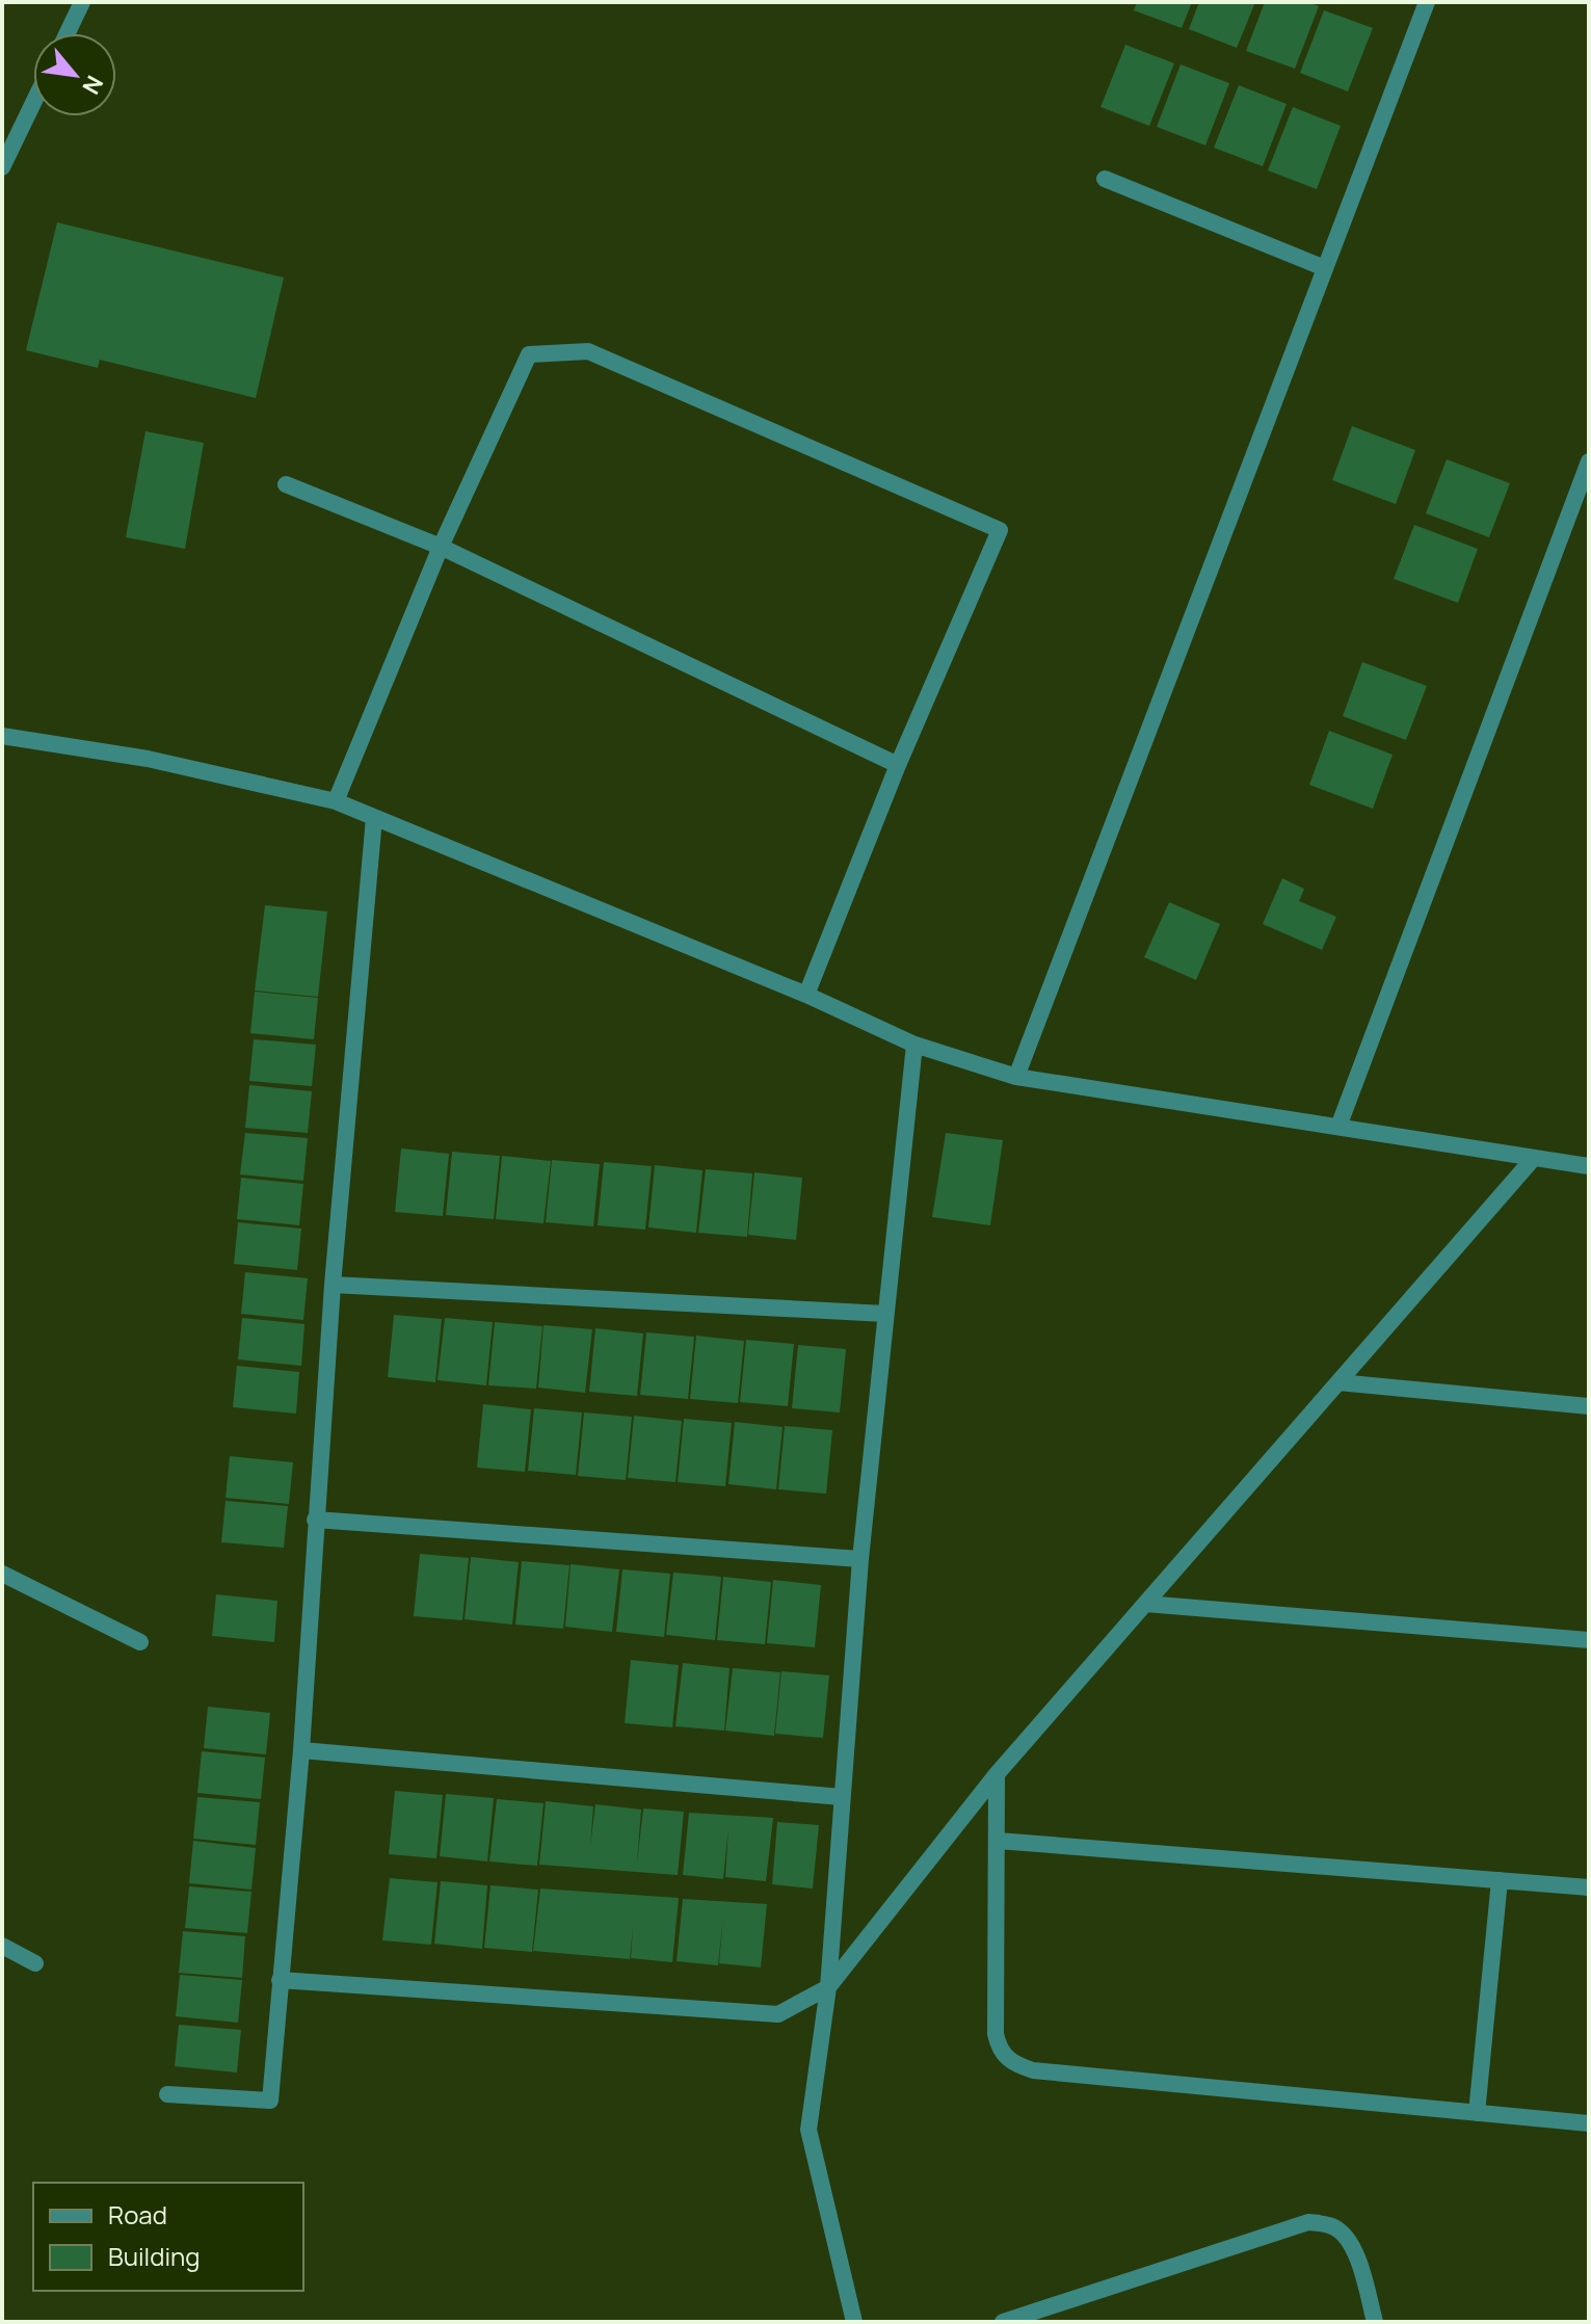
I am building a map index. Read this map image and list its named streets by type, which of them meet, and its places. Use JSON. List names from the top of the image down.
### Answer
{
  "legend": ["Road", "Building"],
  "north": "bottom right"
}
